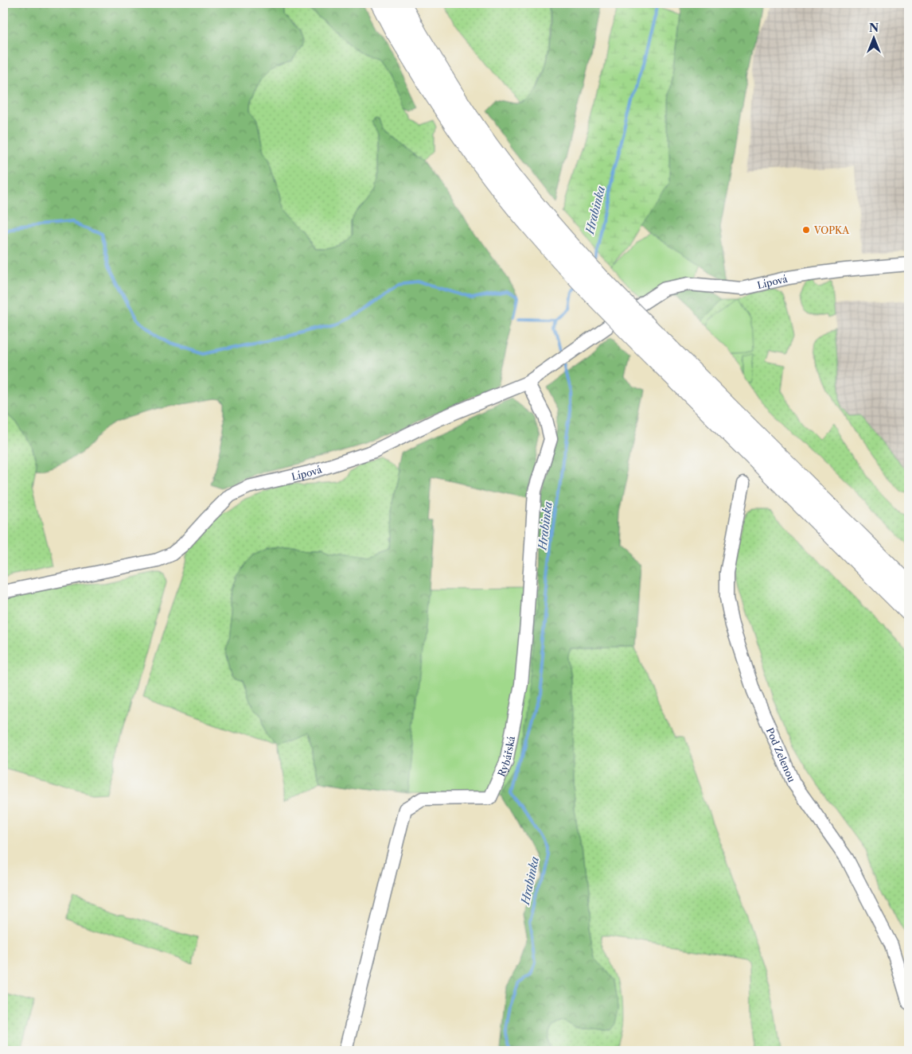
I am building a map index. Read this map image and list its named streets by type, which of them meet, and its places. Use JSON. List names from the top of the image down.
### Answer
{
  "streets": {
    "street": ["Lípová", "Pod Zelenou", "Rybářská"]
  },
  "crossings": [
    ["Lípová", "Rybářská"]
  ],
  "water": ["Hrabinka"],
  "places": ["VOPKA"],
  "north": "top"
}
